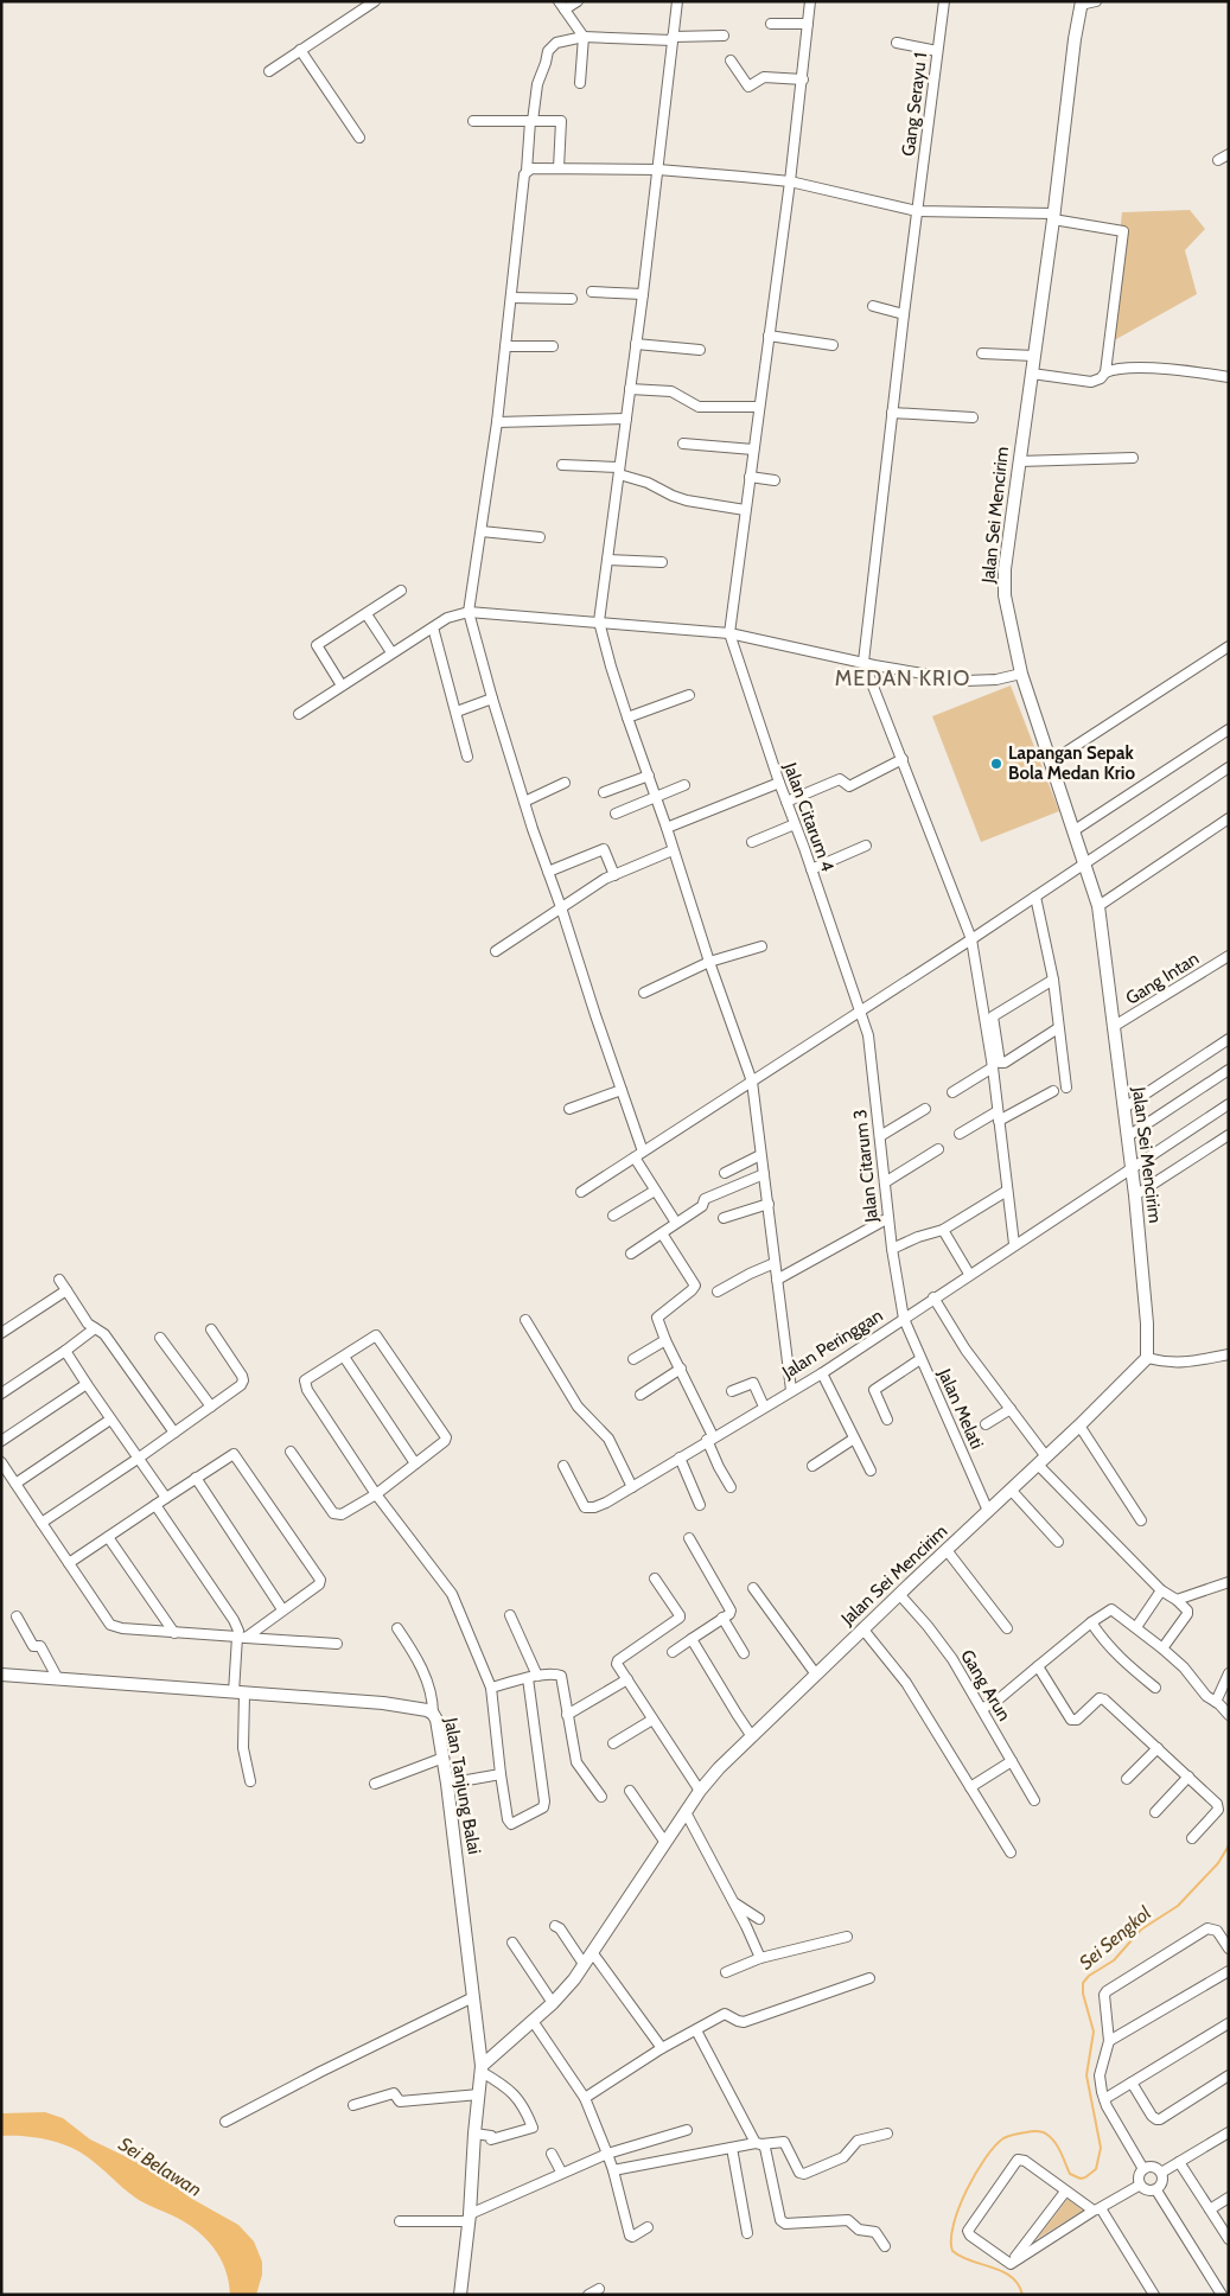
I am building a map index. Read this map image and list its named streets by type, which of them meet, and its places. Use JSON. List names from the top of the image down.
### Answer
{
  "streets": {
    "street": [
      "Gang Serayu 1",
      "Jalan Sei Mencirim",
      "Jalan Citarum 4",
      "Gang Intan",
      "Jalan Citarum 3",
      "Jalan Peringgan",
      "Jalan Melati",
      "Gang Arun",
      "Jalan Tanjung Balai"
    ]
  },
  "crossings": [
    ["Jalan Sei Mencirim", "Gang Intan"],
    ["Jalan Sei Mencirim", "Jalan Peringgan"],
    ["Jalan Sei Mencirim", "Jalan Melati"],
    ["Jalan Sei Mencirim", "Gang Arun"],
    ["Jalan Sei Mencirim", "Jalan Tanjung Balai"],
    ["Jalan Citarum 4", "Jalan Citarum 3"],
    ["Jalan Citarum 3", "Jalan Peringgan"],
    ["Jalan Citarum 3", "Jalan Melati"],
    ["Jalan Peringgan", "Jalan Melati"]
  ],
  "districts": ["MEDAN KRIO"],
  "water": ["Sei Sengkol", "Sei Belawan"],
  "places": ["Lapangan Sepak Bola Medan Krio"]
}
